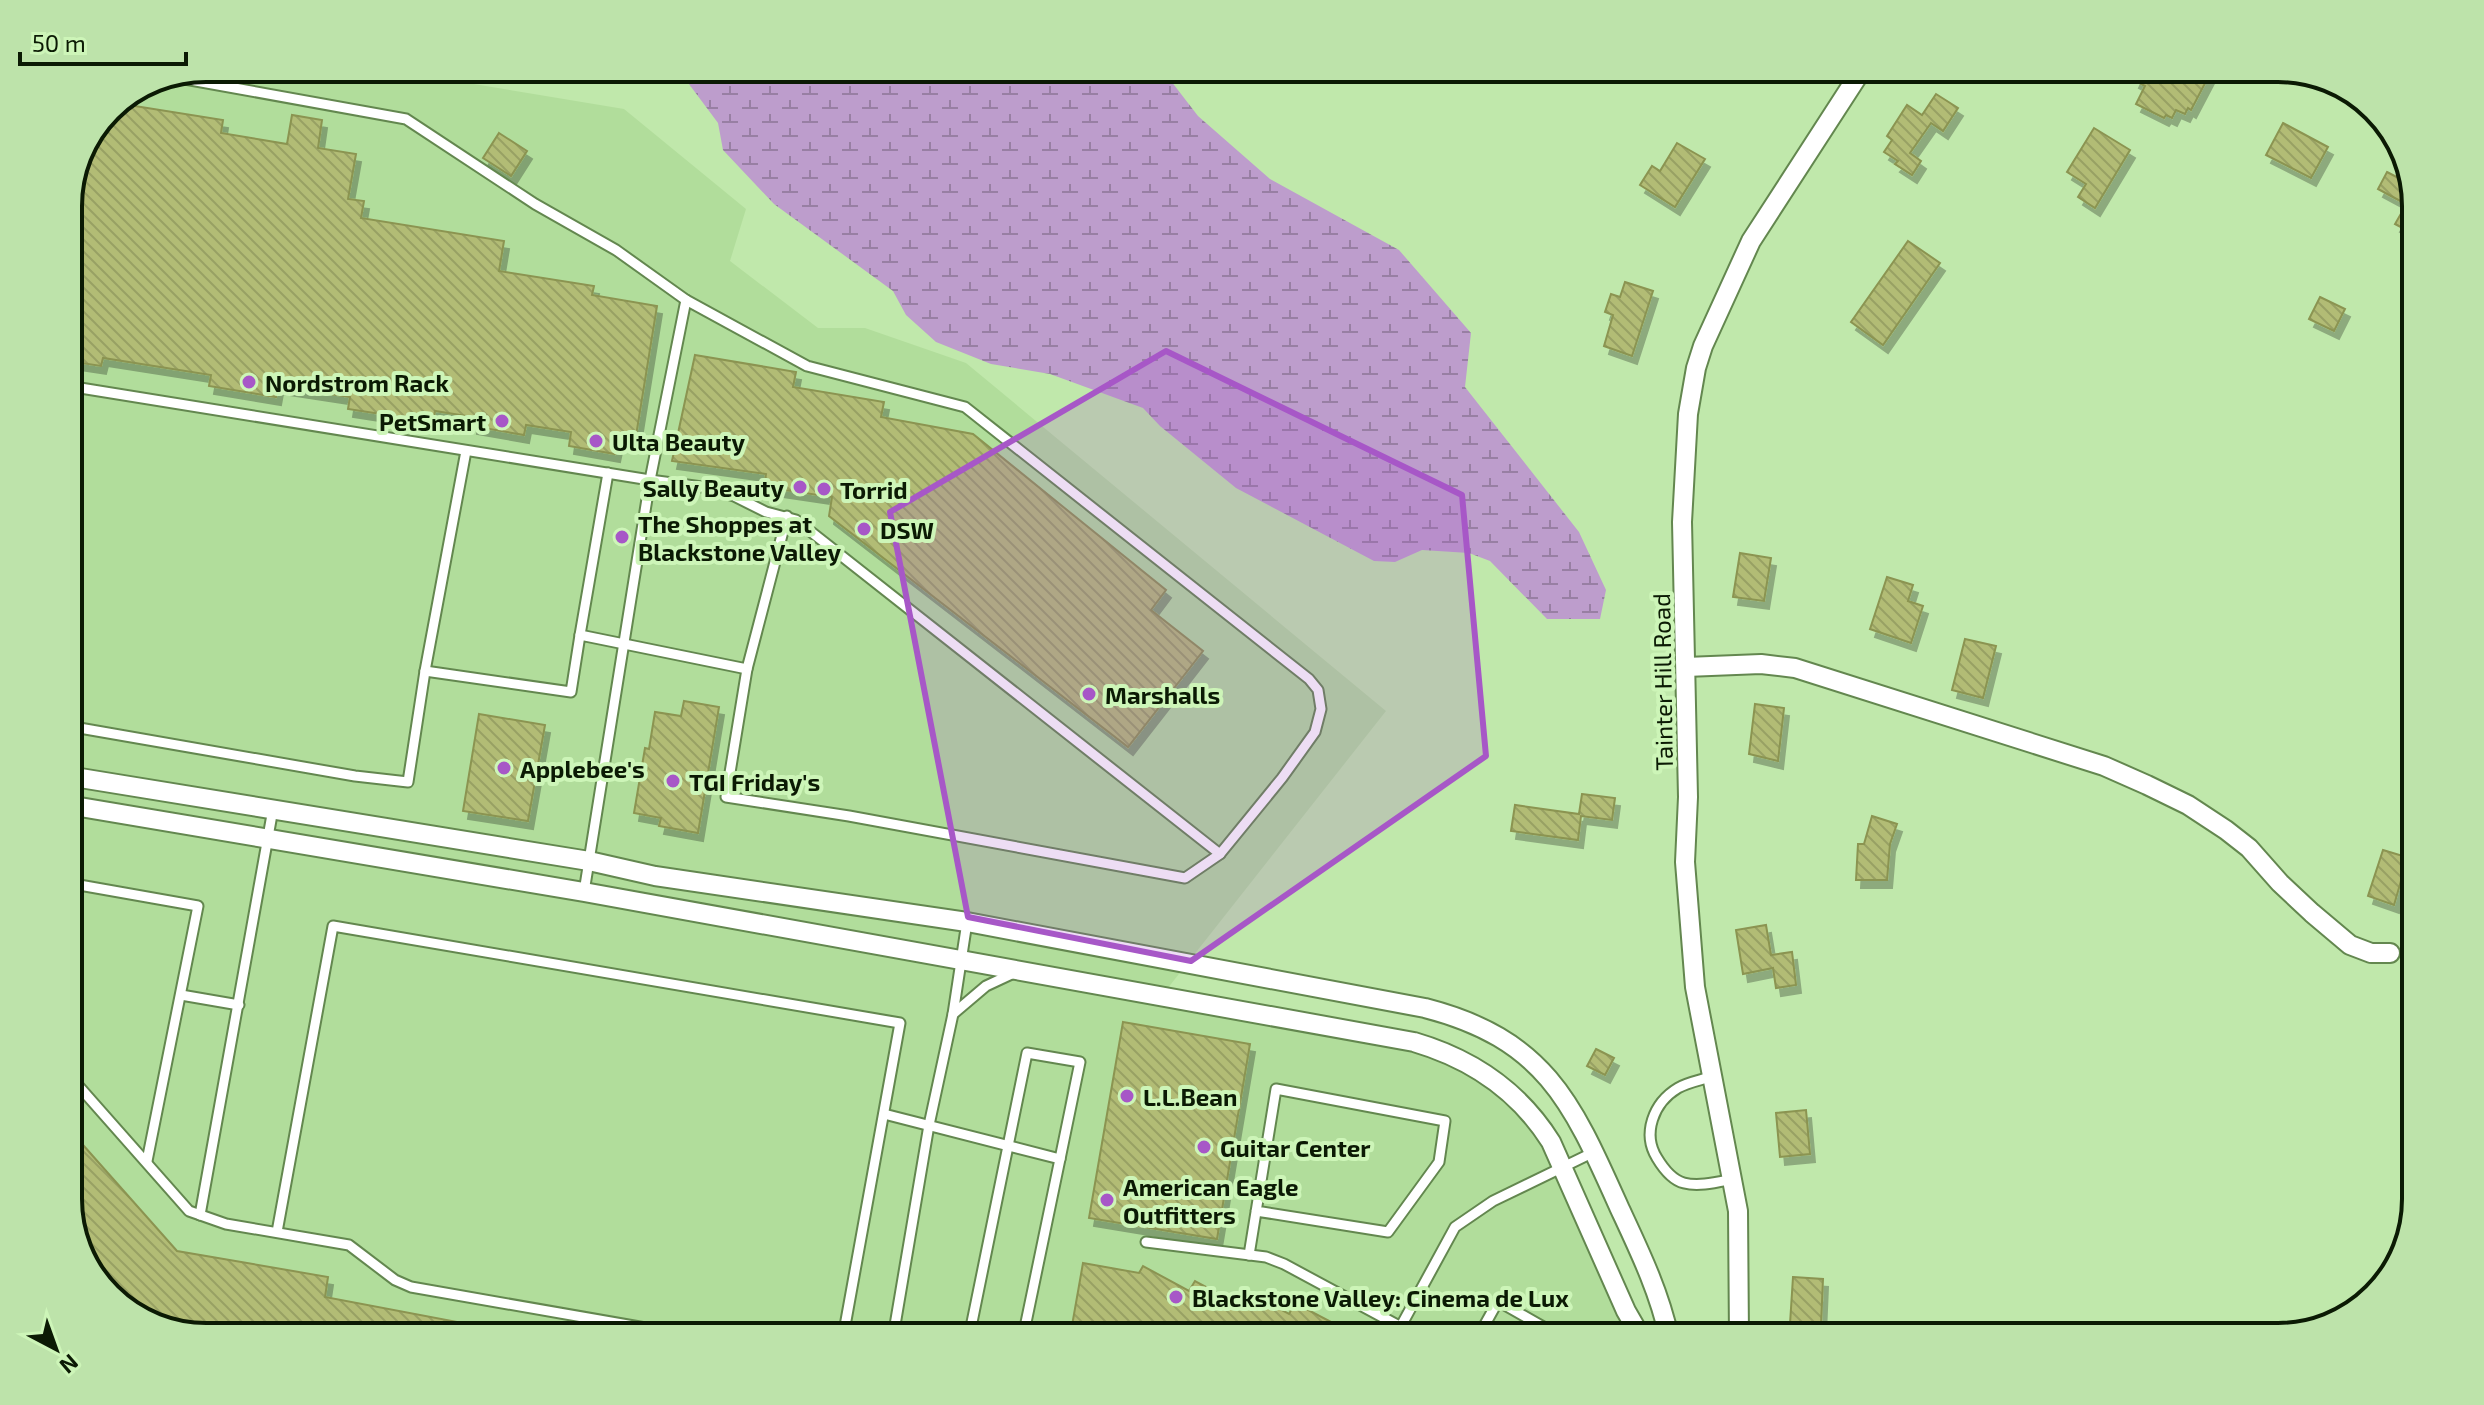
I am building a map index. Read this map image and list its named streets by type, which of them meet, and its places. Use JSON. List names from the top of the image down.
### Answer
{
  "streets": {
    "street": ["Tainter Hill Road"]
  },
  "places": [
    "Nordstrom Rack",
    "PetSmart",
    "Ulta Beauty",
    "Sally Beauty",
    "Torrid",
    "DSW",
    "The Shoppes at Blackstone Valley",
    "Marshalls",
    "Applebee's",
    "TGI Friday's",
    "L.L.Bean",
    "Guitar Center",
    "American Eagle Outfitters",
    "Blackstone Valley: Cinema de Lux"
  ],
  "scale_bar": "50 m",
  "north": "bottom right"
}
